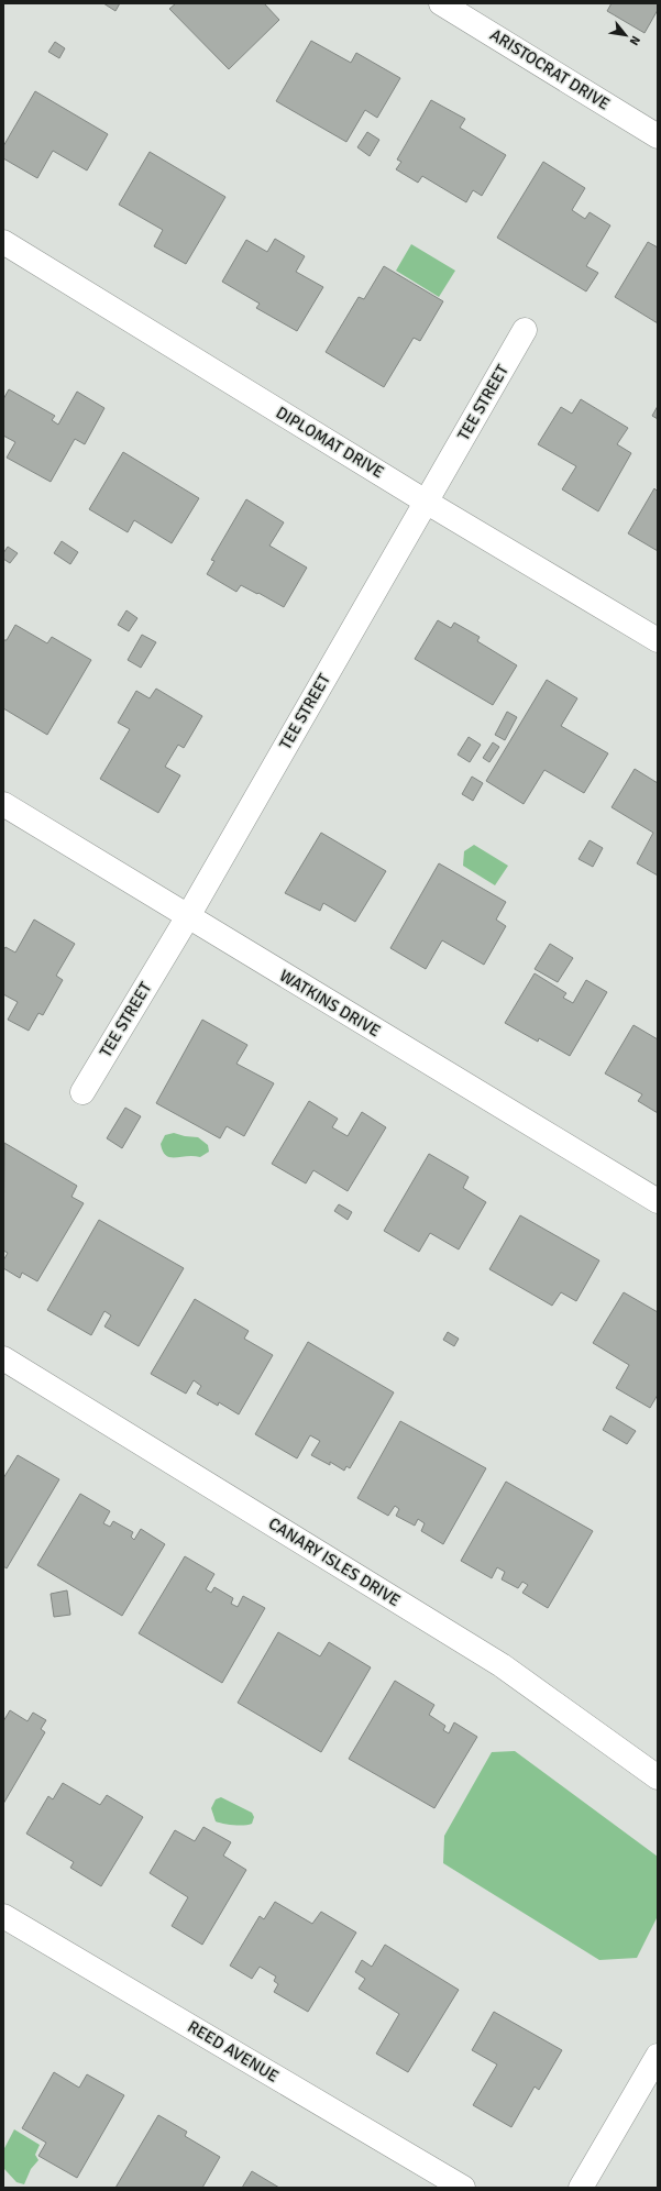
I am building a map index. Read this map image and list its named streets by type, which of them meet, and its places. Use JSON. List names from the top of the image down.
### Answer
{
  "streets": {
    "street": [
      "ARISTOCRAT DRIVE",
      "TEE STREET",
      "DIPLOMAT DRIVE",
      "WATKINS DRIVE",
      "CANARY ISLES DRIVE",
      "REED AVENUE"
    ]
  },
  "crossings": [
    ["TEE STREET", "DIPLOMAT DRIVE"],
    ["TEE STREET", "WATKINS DRIVE"]
  ],
  "north": "bottom right"
}
